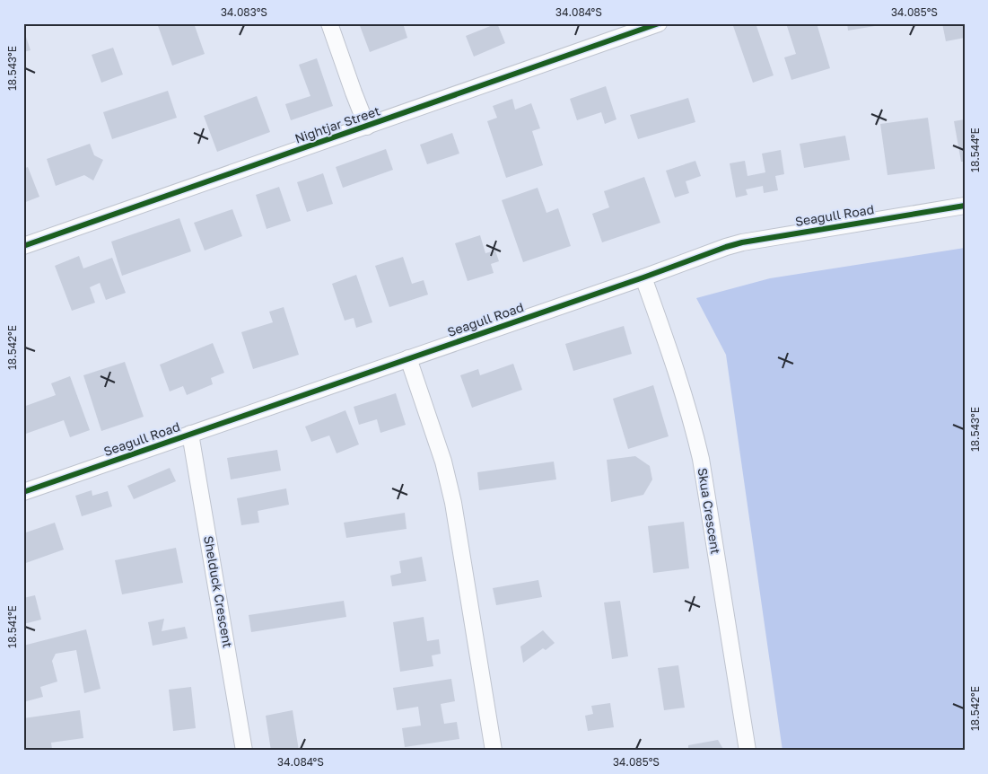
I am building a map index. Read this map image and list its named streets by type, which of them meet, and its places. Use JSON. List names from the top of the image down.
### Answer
{
  "streets": {
    "street": [
      "Nightjar Street",
      "Seagull Road",
      "Skua Crescent",
      "Shelduck Crescent"
    ]
  },
  "crossings": [
    ["Seagull Road", "Skua Crescent"],
    ["Seagull Road", "Shelduck Crescent"]
  ],
  "coordinates": [
    "34.083°S",
    "34.084°S",
    "34.085°S",
    "18.543°E",
    "18.544°E",
    "18.542°E",
    "18.541°E"
  ]
}
